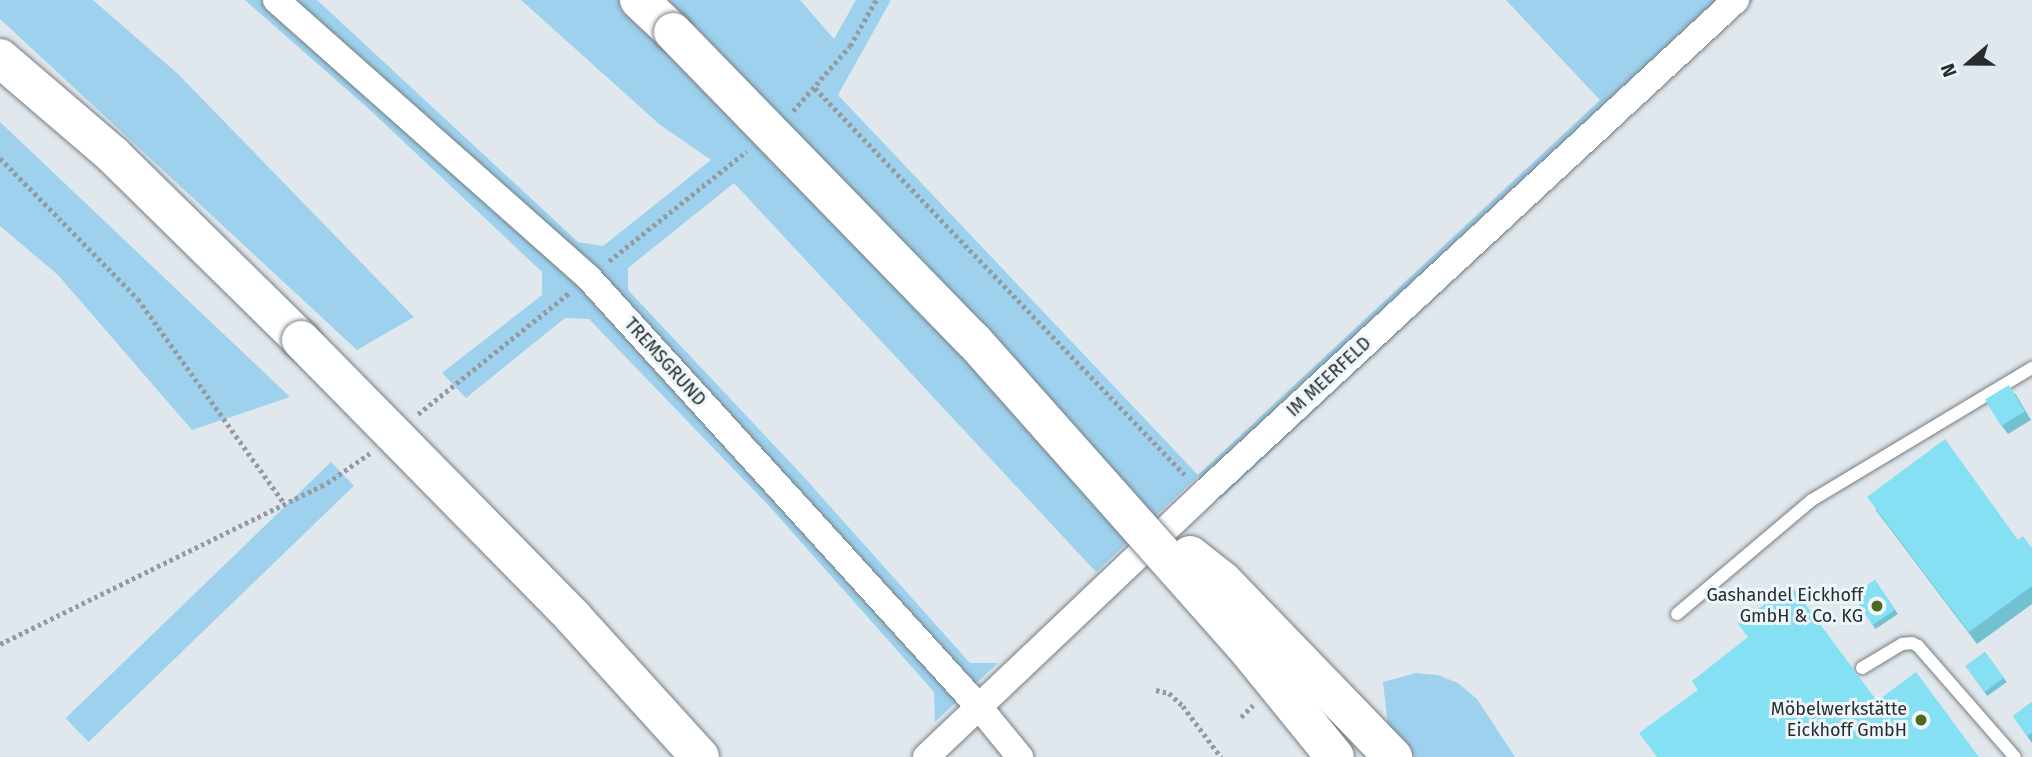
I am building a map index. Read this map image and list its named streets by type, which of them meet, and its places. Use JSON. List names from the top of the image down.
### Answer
{
  "streets": {
    "street": ["TREMSGRUND", "IM MEERFELD"]
  },
  "crossings": [
    ["TREMSGRUND", "IM MEERFELD"]
  ],
  "places": ["Gashandel Eickhoff GmbH & Co. KG", "Möbelwerkstätte Eickhoff GmbH"],
  "north": "left"
}
